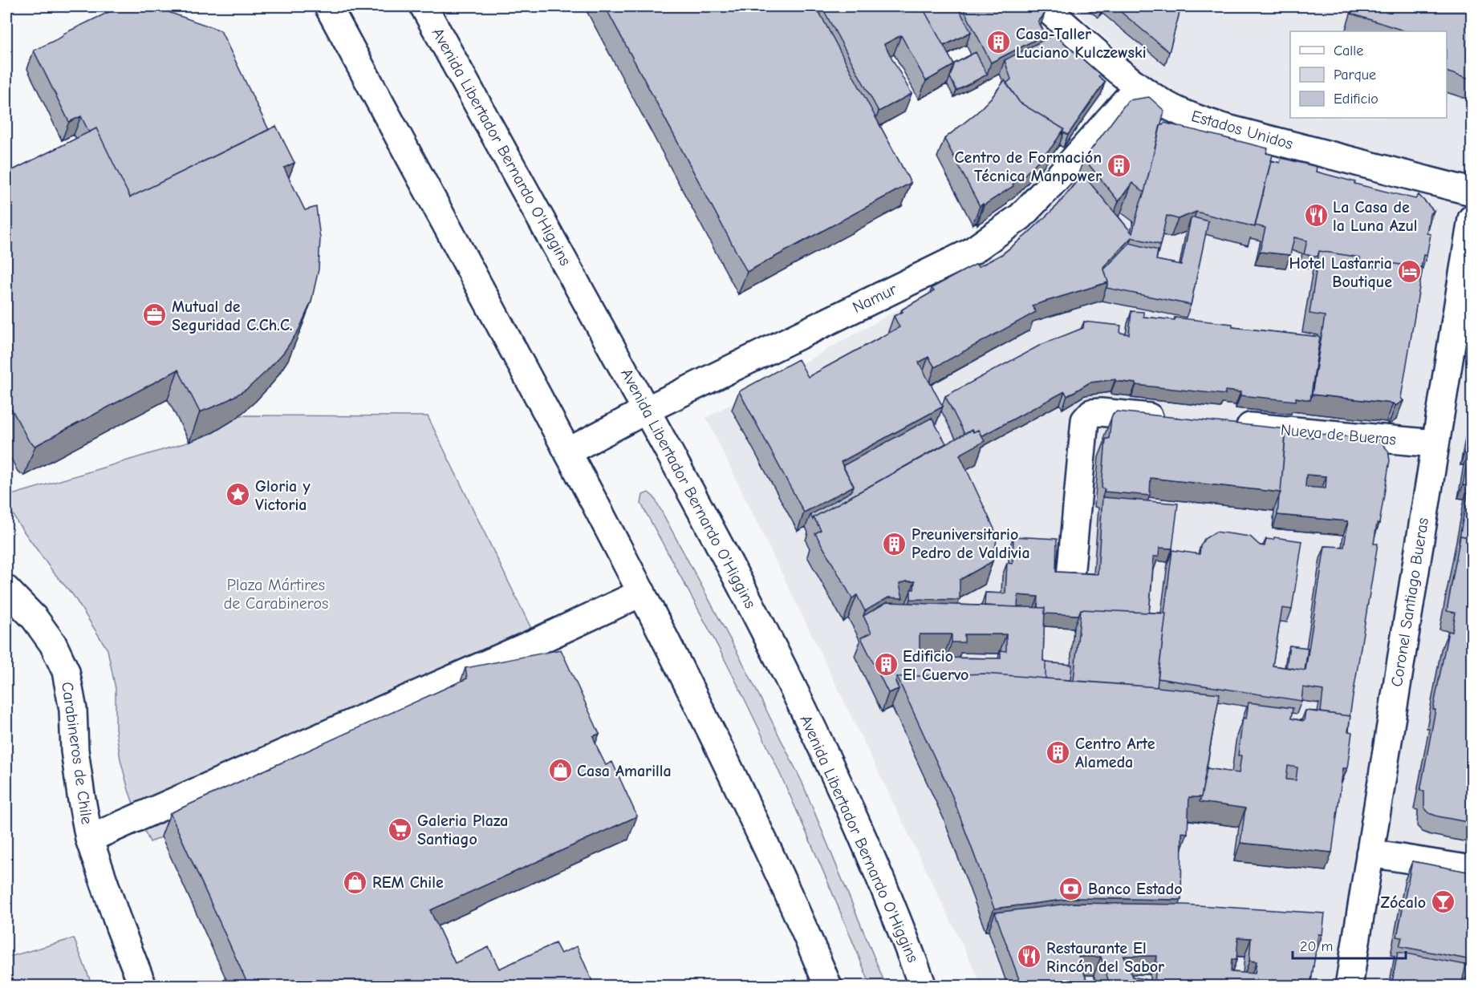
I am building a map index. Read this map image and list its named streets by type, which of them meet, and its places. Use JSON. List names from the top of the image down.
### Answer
{
  "streets": {
    "street": [
      "Estados Unidos",
      "Avenida Libertador Bernardo O'Higgins",
      "Namur",
      "Nueva de Bueras",
      "Coronel Santiago Bueras",
      "Carabineros de Chile"
    ]
  },
  "crossings": [
    ["Estados Unidos", "Namur"],
    ["Avenida Libertador Bernardo O'Higgins", "Namur"],
    ["Nueva de Bueras", "Coronel Santiago Bueras"]
  ],
  "parks": ["Plaza Mártires de Carabineros"],
  "places": {
    "building": [
      "Casa-Taller Luciano Kulczewski",
      "Centro de Formación Técnica Manpower",
      "Preuniversitario Pedro de Valdivia",
      "Edificio El Cuervo",
      "Centro Arte Alameda"
    ],
    "restaurant": ["La Casa de la Luna Azul", "Restaurante El Rincón del Sabor"],
    "hotel": ["Hotel Lastarria Boutique"],
    "office": ["Mutual de Seguridad C.Ch.C."],
    "place": ["Gloria y Victoria"],
    "shop": ["Casa Amarilla", "REM Chile"],
    "supermarket": ["Galeria Plaza Santiago"],
    "bank": ["Banco Estado"],
    "bar": ["Zócalo"]
  },
  "legend": ["Calle", "Parque", "Edificio"],
  "scale_bar": "20 m"
}
